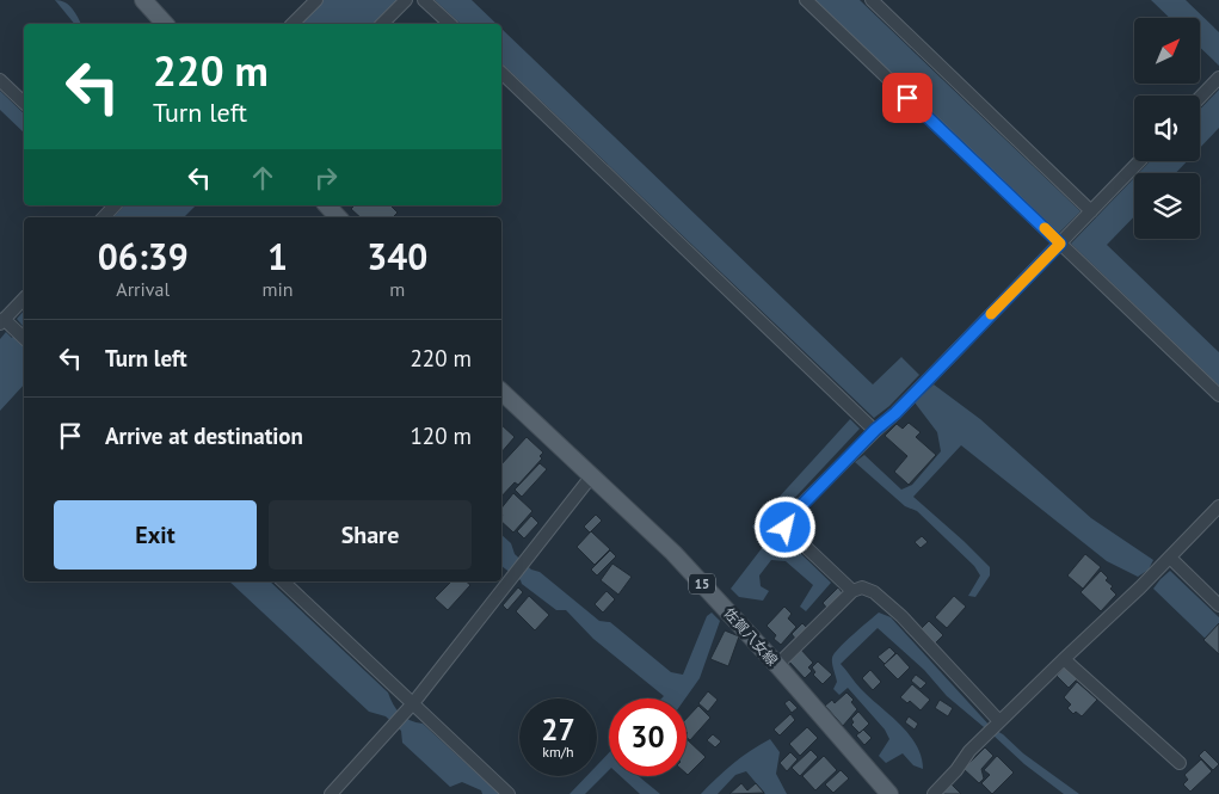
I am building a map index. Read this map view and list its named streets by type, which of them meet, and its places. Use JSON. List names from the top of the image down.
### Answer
{
  "streets": {
    "main road": ["15", "佐賀八女線"]
  },
  "north": "top right",
  "page": {
    "turn": ["220 m", "Turn left"],
    "eta": [
      "06:39",
      "Arrival",
      "1",
      "min",
      "340",
      "m"
    ],
    "list": [
      {
        "name": "Turn left",
        "value": "220 m"
      },
      {
        "name": "Arrive at destination",
        "value": "120 m"
      }
    ],
    "buttons": ["Exit", "Share"],
    "speed": "27 km/h",
    "limit": "30"
  }
}
